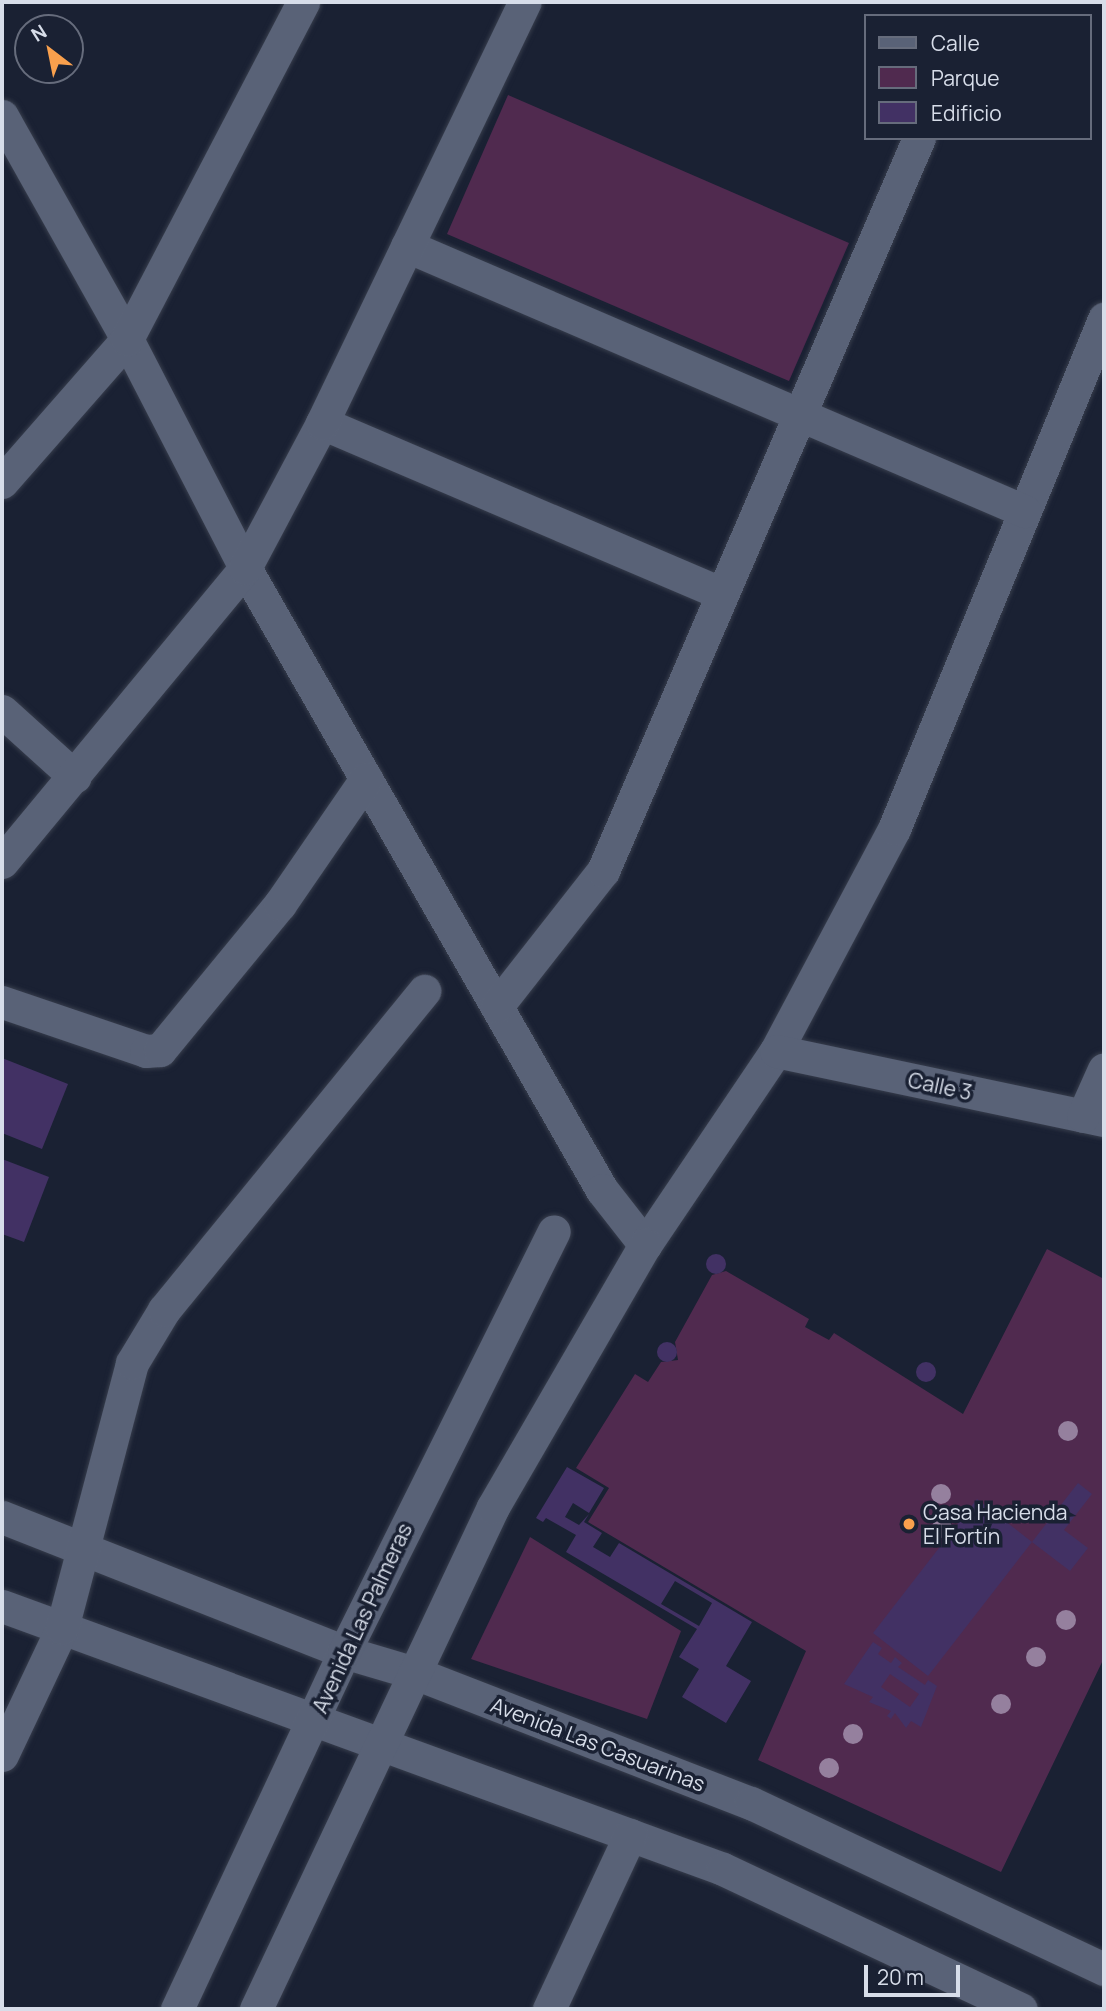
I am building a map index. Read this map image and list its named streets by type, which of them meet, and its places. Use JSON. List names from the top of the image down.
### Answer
{
  "streets": {
    "street": ["Calle 3", "Avenida Las Palmeras", "Avenida Las Casuarinas"]
  },
  "crossings": [
    ["Avenida Las Palmeras", "Avenida Las Casuarinas"]
  ],
  "places": ["Casa Hacienda El Fortín"],
  "legend": ["Calle", "Parque", "Edificio"],
  "scale_bar": "20 m",
  "north": "top left"
}
